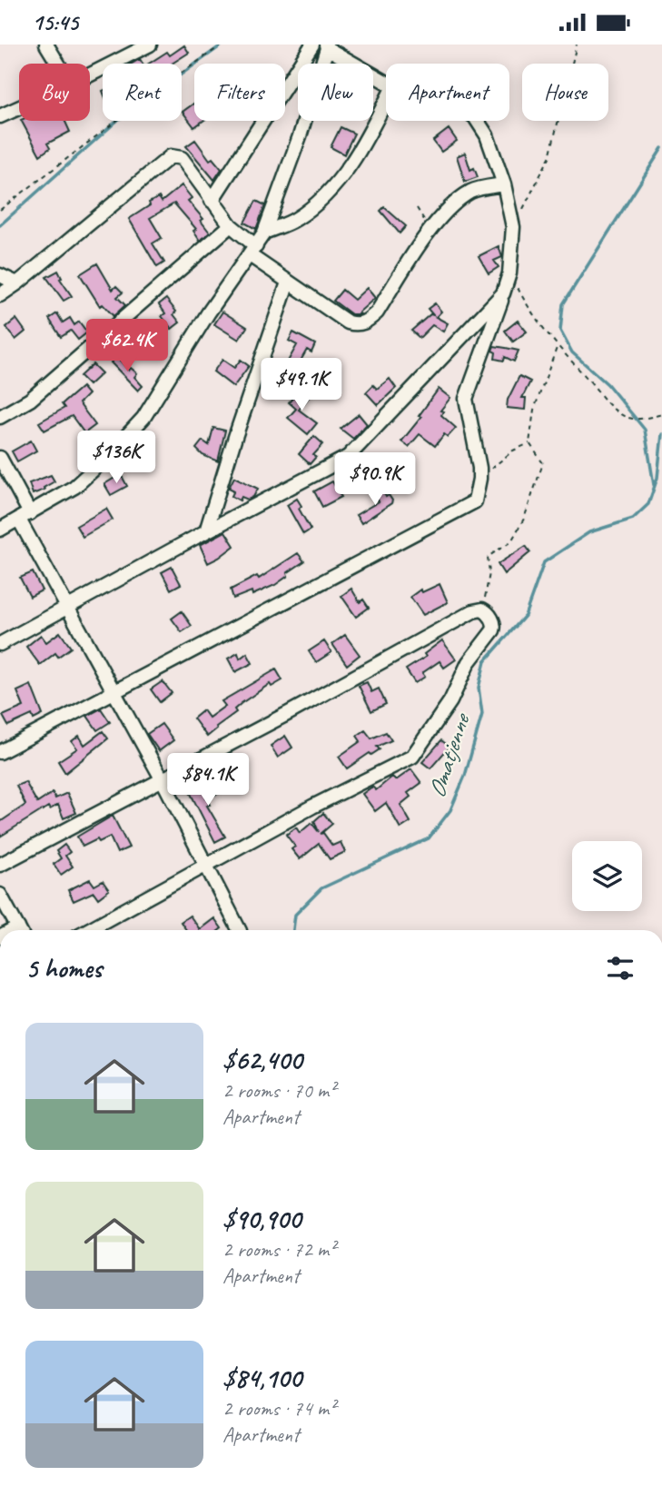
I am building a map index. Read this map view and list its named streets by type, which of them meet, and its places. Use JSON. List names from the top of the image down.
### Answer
{
  "water": ["Omatjenne"],
  "page": {
    "status": "15:45",
    "chip": [
      "Buy",
      "Rent",
      "Filters",
      "New",
      "Apartment",
      "House"
    ],
    "price": [
      "$62.4K",
      "$49.1K",
      "$136K",
      "$90.9K",
      "$84.1K"
    ],
    "heading": "5 homes",
    "list": [
      {
        "name": "$62,400",
        "note": "2 rooms · 70 m² · Apartment"
      },
      {
        "name": "$90,900",
        "note": "2 rooms · 72 m² · Apartment"
      },
      {
        "name": "$84,100",
        "note": "2 rooms · 74 m² · Apartment"
      }
    ]
  }
}
